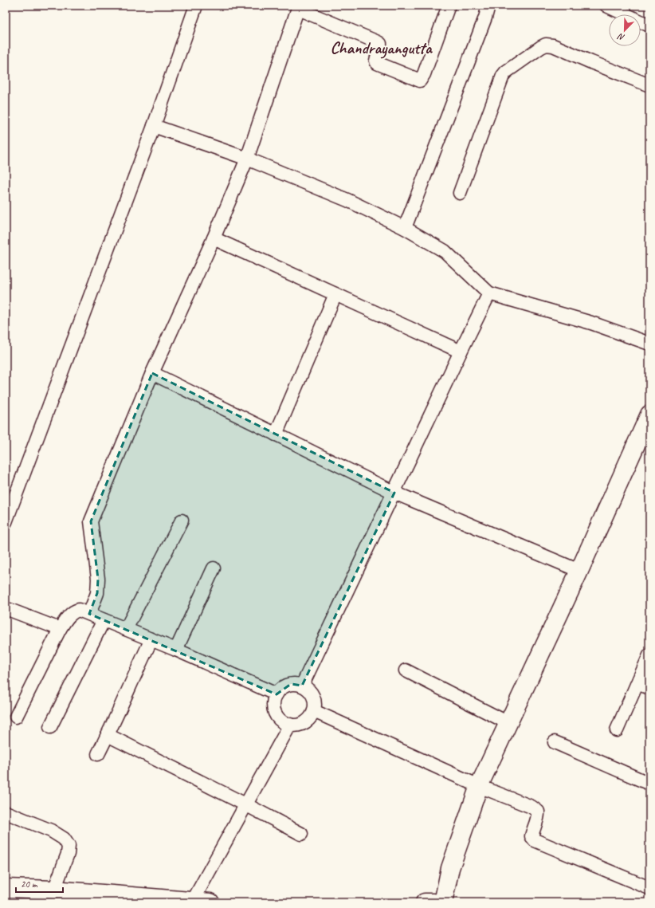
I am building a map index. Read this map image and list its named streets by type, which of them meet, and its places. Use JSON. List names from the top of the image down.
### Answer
{
  "districts": ["Chandrayangutta"],
  "scale_bar": "20 m",
  "north": "bottom left"
}
